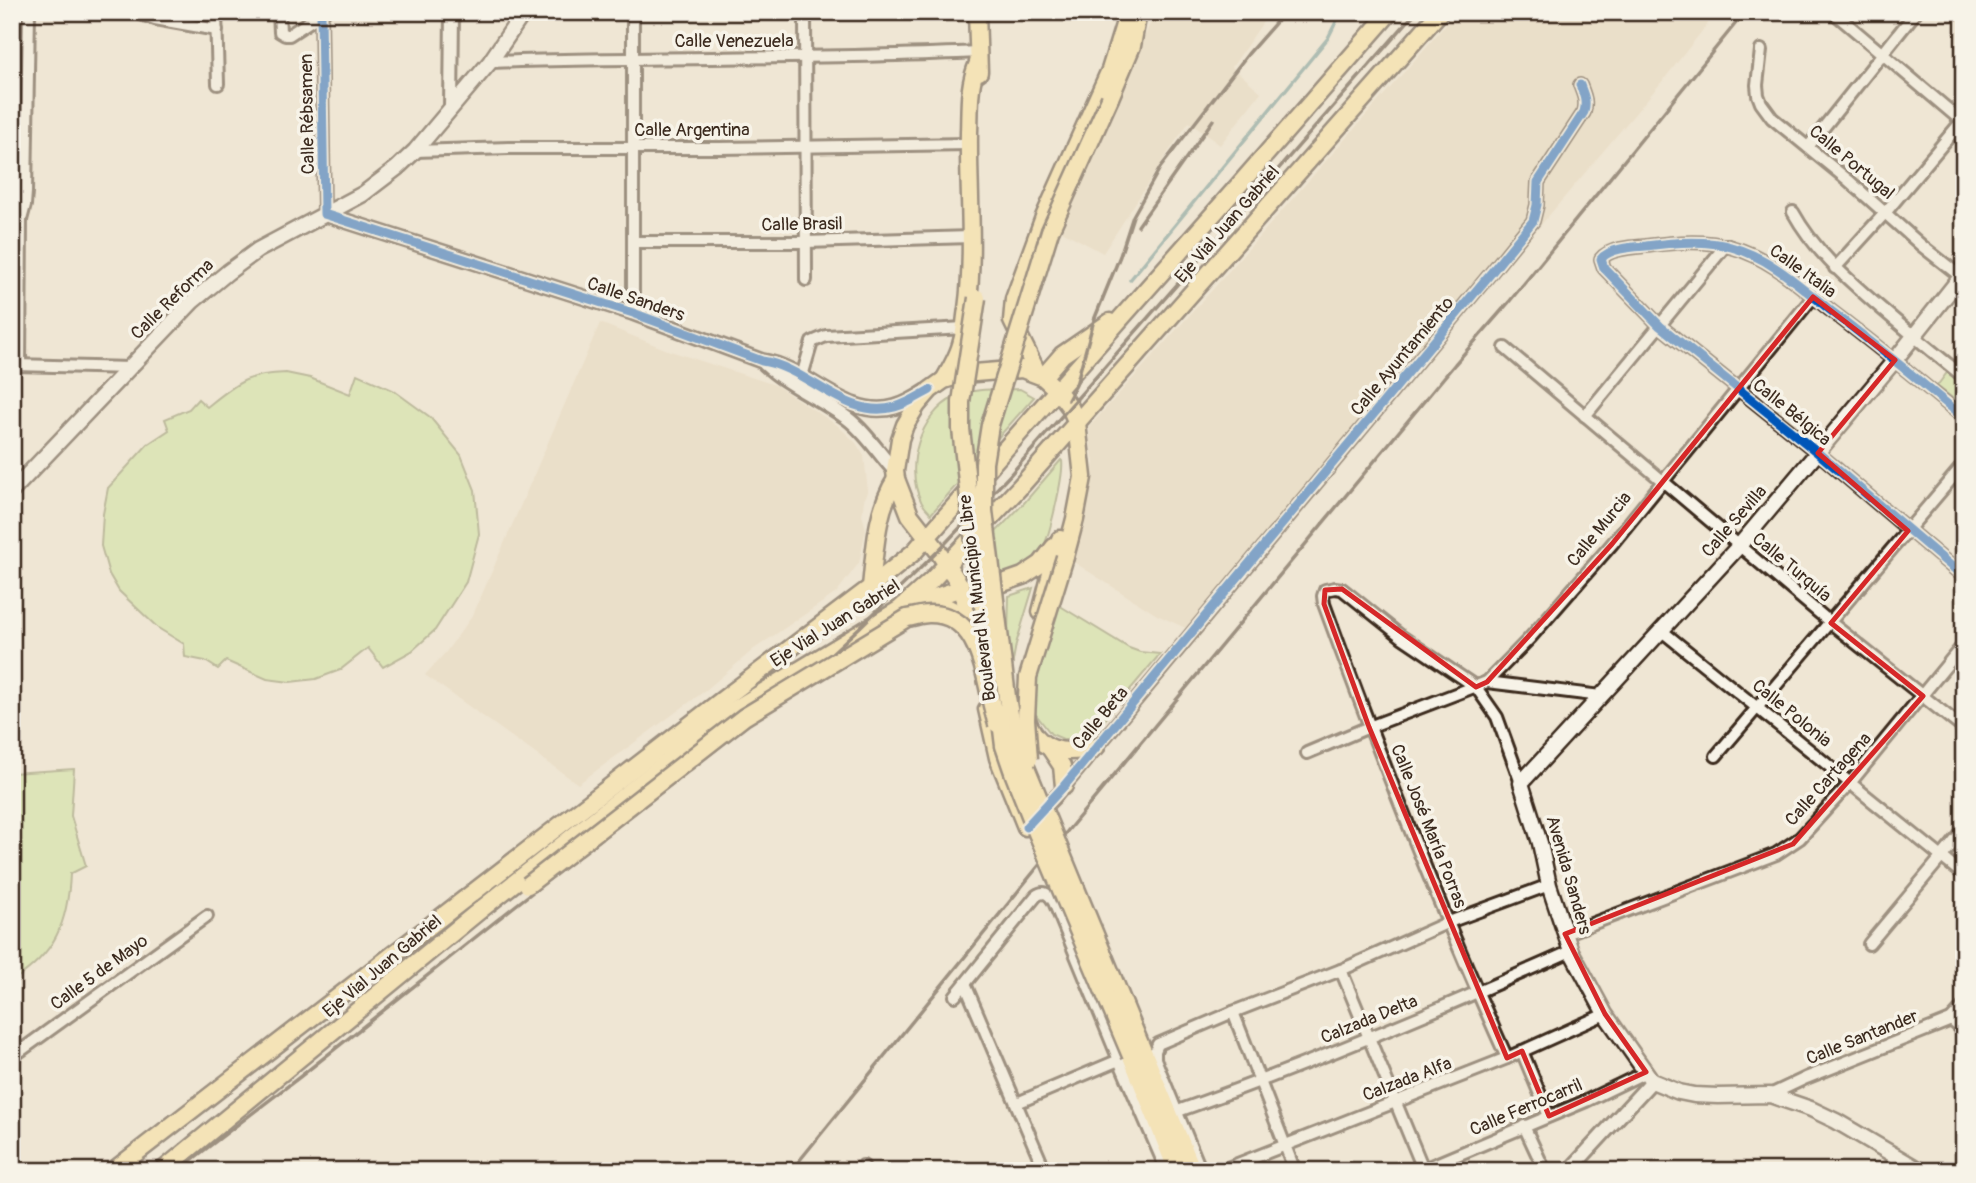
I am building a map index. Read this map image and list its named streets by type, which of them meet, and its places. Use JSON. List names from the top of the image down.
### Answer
{
  "streets": {
    "main road": [
      "Eje Vial Juan Gabriel",
      "Calle Reforma",
      "Calle Sevilla",
      "Boulevard N. Municipio Libre",
      "Avenida Sanders"
    ],
    "street": [
      "Calle Venezuela",
      "Calle Rébsamen",
      "Calle Argentina",
      "Calle Portugal",
      "Calle Brasil",
      "Calle Italia",
      "Calle Sanders",
      "Calle Ayuntamiento",
      "Calle Bélgica",
      "Calle Murcia",
      "Calle Turquía",
      "Calle Polonia",
      "Calle Beta",
      "Calle Cartagena",
      "Calle José María Porras",
      "Calle 5 de Mayo",
      "Calzada Delta",
      "Calle Santander",
      "Calzada Alfa",
      "Calle Ferrocarril"
    ]
  },
  "crossings": [
    ["Calle Venezuela", "Calle Reforma"],
    ["Calle Venezuela", "Boulevard N. Municipio Libre"],
    ["Calle Rébsamen", "Calle Reforma"],
    ["Calle Rébsamen", "Calle Sanders"],
    ["Calle Argentina", "Calle Reforma"],
    ["Calle Portugal", "Calle Sevilla"],
    ["Calle Italia", "Calle Bélgica"],
    ["Calle Italia", "Calle Sevilla"],
    ["Calle Italia", "Calle Murcia"],
    ["Calle Reforma", "Calle Sanders"],
    ["Calle Ayuntamiento", "Calle Beta"],
    ["Calle Bélgica", "Calle Sevilla"],
    ["Calle Bélgica", "Calle Murcia"],
    ["Calle Sevilla", "Calle Turquía"],
    ["Calle Sevilla", "Calle Polonia"],
    ["Calle Sevilla", "Avenida Sanders"],
    ["Calle Murcia", "Calle Turquía"],
    ["Calle Murcia", "Calle José María Porras"],
    ["Calle Turquía", "Calle Cartagena"],
    ["Calle Polonia", "Calle Cartagena"],
    ["Calle Cartagena", "Avenida Sanders"],
    ["Calle José María Porras", "Calzada Delta"],
    ["Calle José María Porras", "Calzada Alfa"],
    ["Avenida Sanders", "Calzada Delta"],
    ["Avenida Sanders", "Calzada Alfa"],
    ["Avenida Sanders", "Calle Ferrocarril"]
  ]
}
